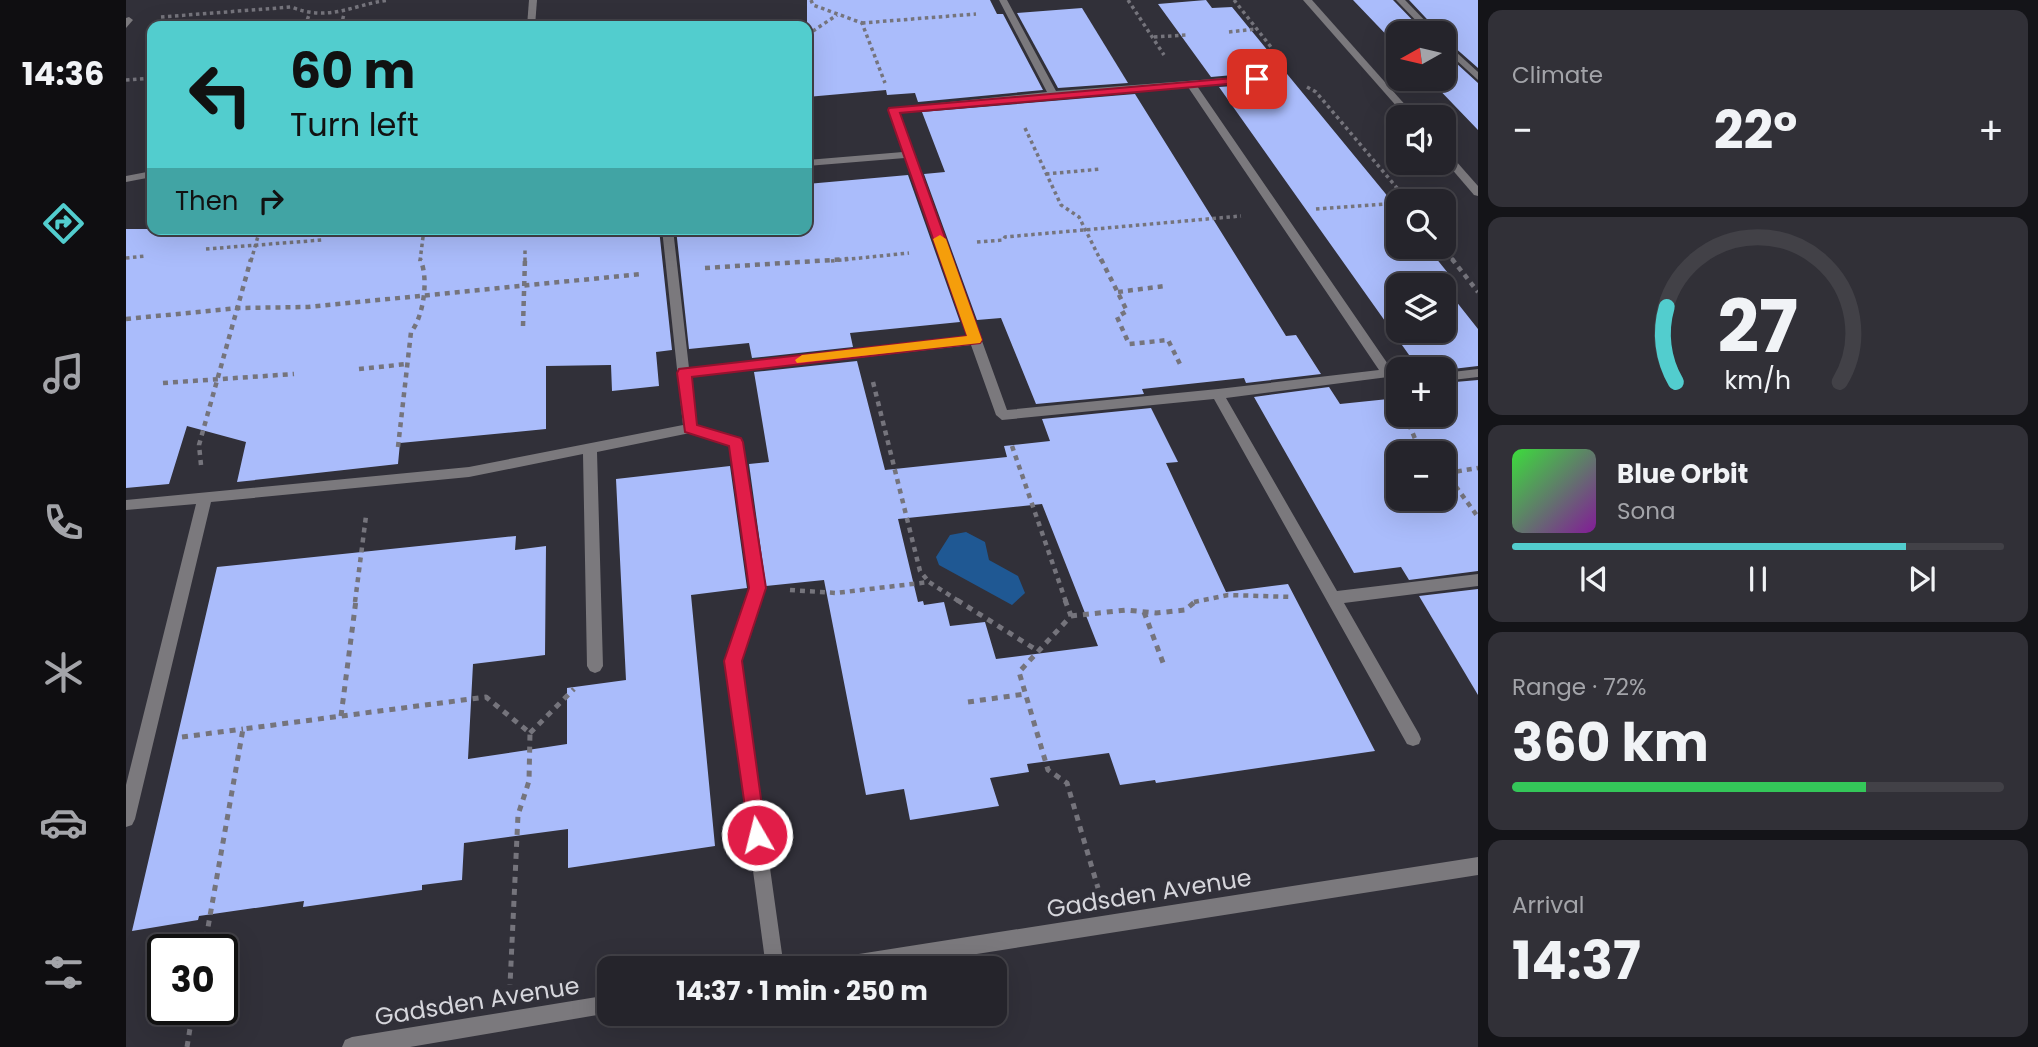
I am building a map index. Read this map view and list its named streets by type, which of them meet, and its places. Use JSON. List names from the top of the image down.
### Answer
{
  "streets": {
    "street": ["Gadsden Avenue"]
  },
  "north": "left",
  "page": {
    "tabs": "14:36",
    "tile": [
      "Climate",
      ["Range · 72%", "360 km"],
      ["Arrival", "14:37"]
    ],
    "map_buttons": ["+", "−"],
    "turn": ["60 m", "Turn left"],
    "heat": ["−", "22°", "+"],
    "then": "Then",
    "song": ["Blue Orbit", "Sona"],
    "limit": "30",
    "trip": "14:37 · 1 min · 250 m",
    "gauge": ["27", "km/h"]
  }
}
